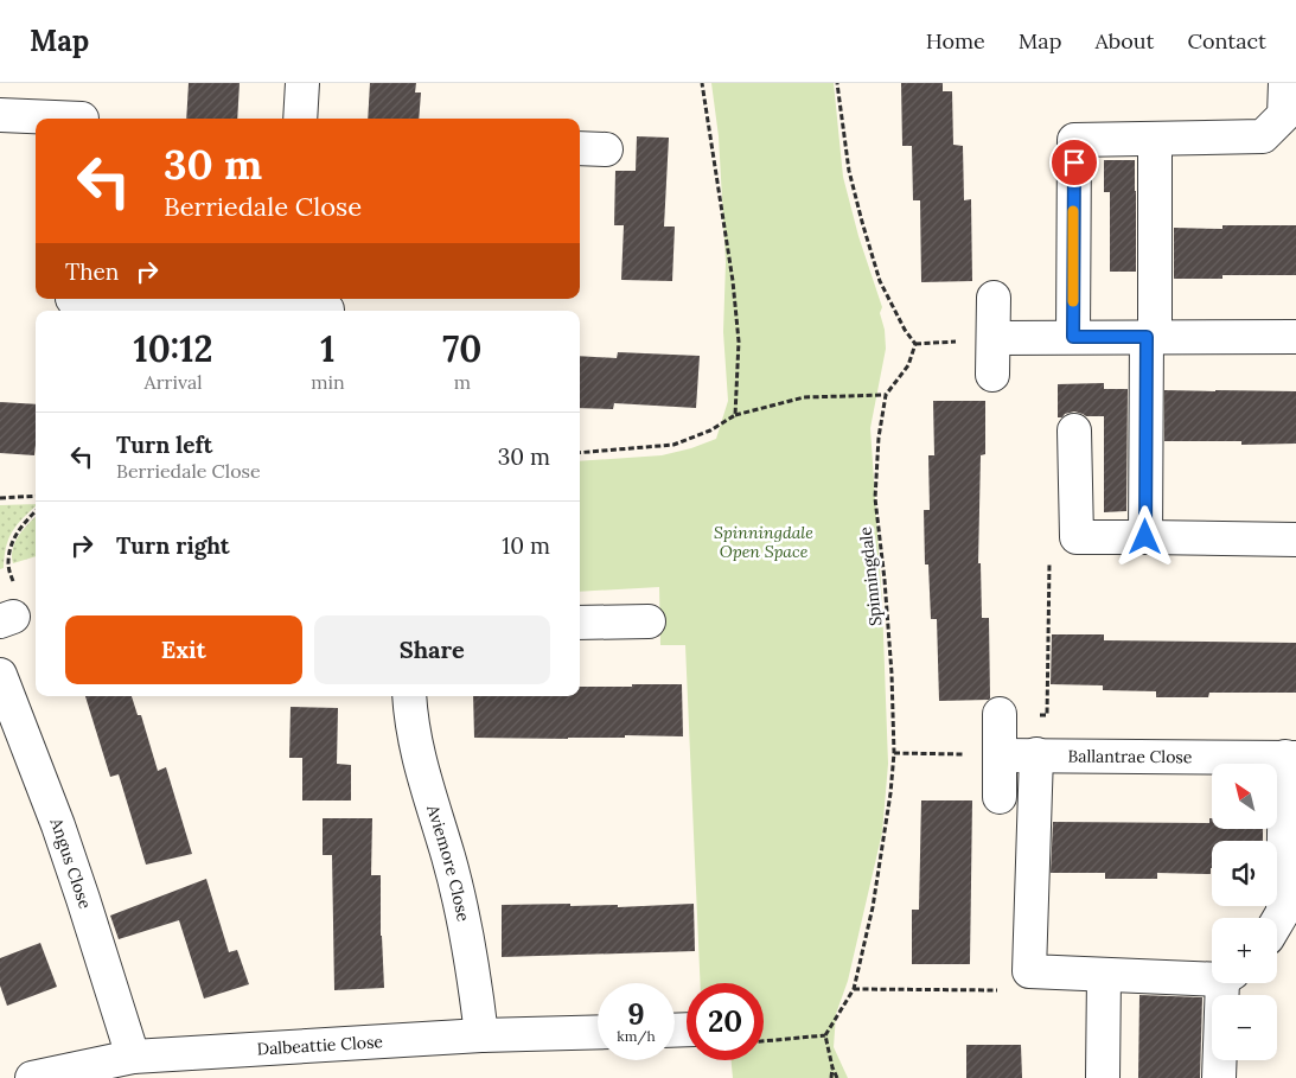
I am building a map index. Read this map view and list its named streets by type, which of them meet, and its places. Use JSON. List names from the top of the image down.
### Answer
{
  "streets": {
    "street": [
      "Ballantrae Close",
      "Aviemore Close",
      "Angus Close",
      "Dalbeattie Close"
    ],
    "path": ["Spinningdale"]
  },
  "crossings": [
    ["Aviemore Close", "Dalbeattie Close"],
    ["Angus Close", "Dalbeattie Close"]
  ],
  "parks": ["Spinningdale Open Space"],
  "north": "top left",
  "page": {
    "header": "Map",
    "nav": [
      "Home",
      "Map",
      "About",
      "Contact"
    ],
    "turn": ["30 m", "Berriedale Close"],
    "then": "Then",
    "eta": [
      "10:12",
      "Arrival",
      "1",
      "min",
      "70",
      "m"
    ],
    "list": [
      {
        "name": "Turn left",
        "note": "Berriedale Close",
        "value": "30 m"
      },
      {
        "name": "Turn right",
        "value": "10 m"
      }
    ],
    "buttons": ["Exit", "Share"],
    "map_buttons": ["+", "−"],
    "speed": "9 km/h",
    "limit": "20"
  }
}
